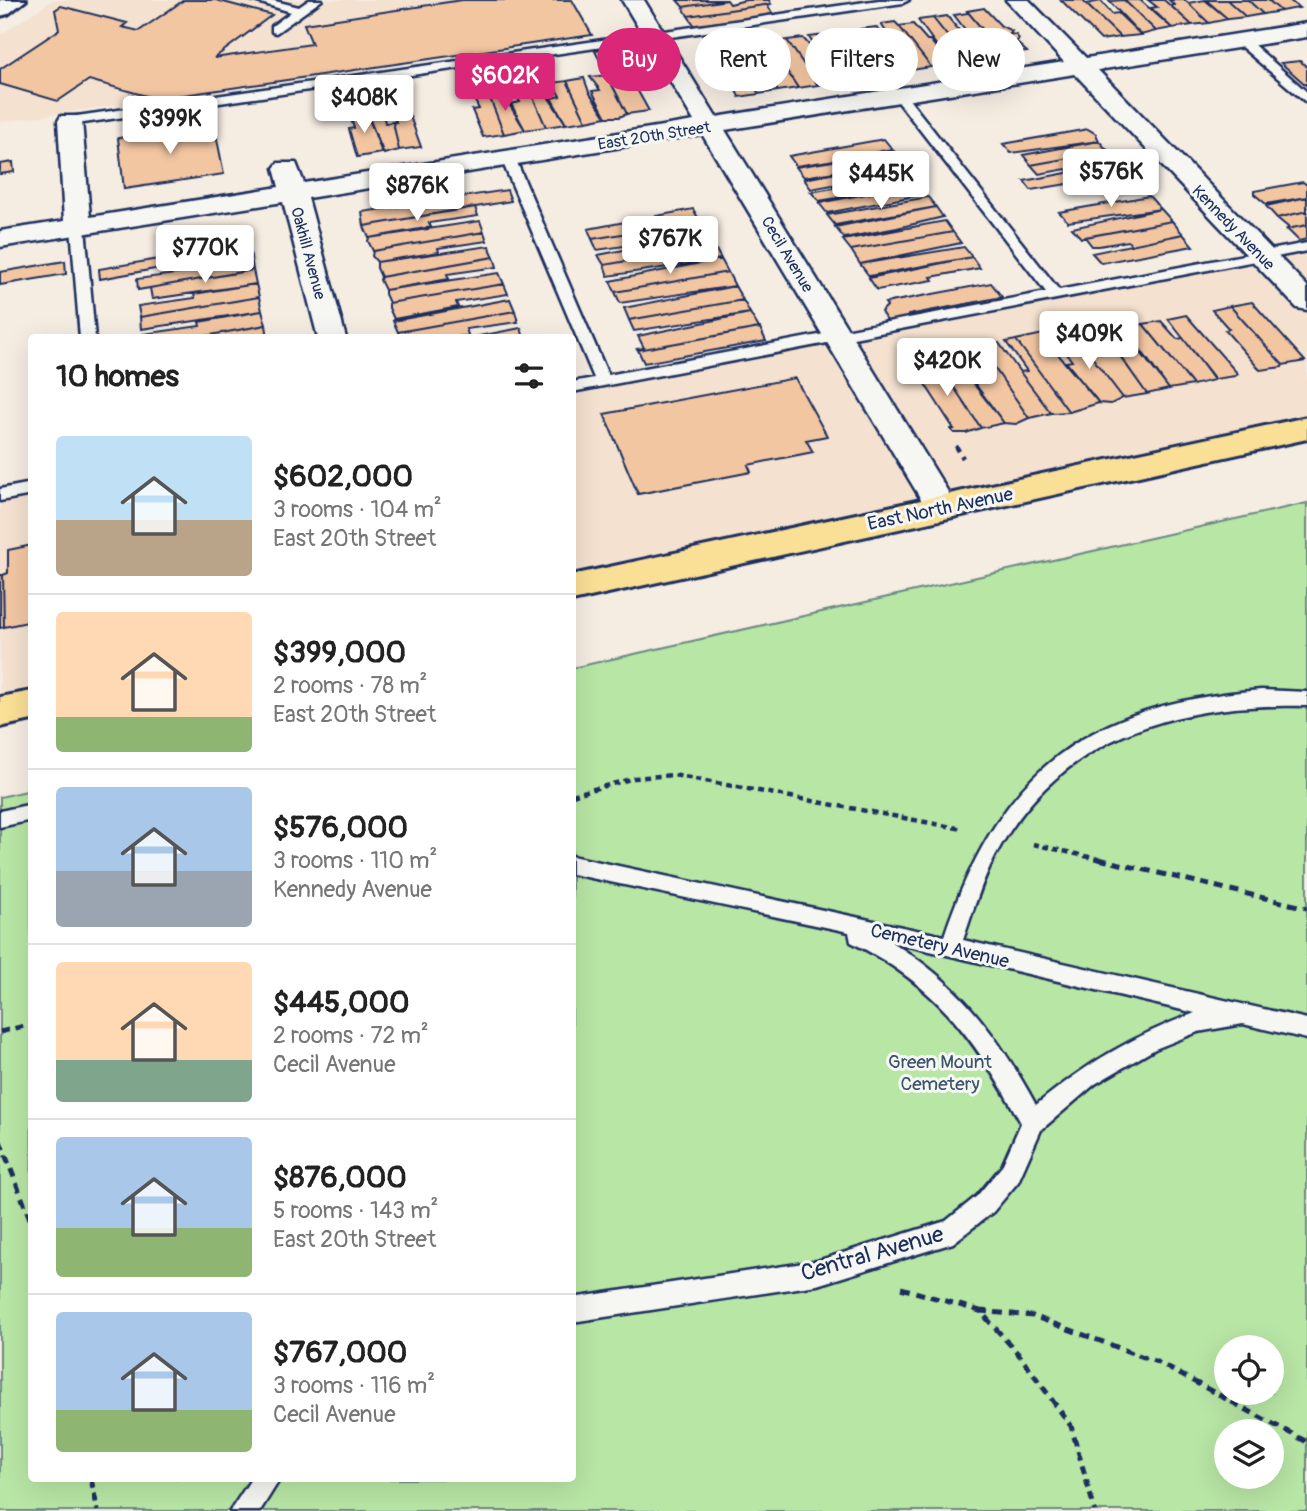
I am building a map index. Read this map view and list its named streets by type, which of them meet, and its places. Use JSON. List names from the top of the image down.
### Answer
{
  "streets": {
    "main road": ["East North Avenue"],
    "street": [
      "East 20th Street",
      "Kennedy Avenue",
      "Oakhill Avenue",
      "Cecil Avenue"
    ],
    "lane": ["Cemetery Avenue", "Central Avenue"]
  },
  "crossings": [
    ["East 20th Street", "Kennedy Avenue"],
    ["East 20th Street", "Oakhill Avenue"],
    ["East 20th Street", "Cecil Avenue"],
    ["Cecil Avenue", "East North Avenue"],
    ["Cemetery Avenue", "Central Avenue"]
  ],
  "parks": ["Green Mount Cemetery"],
  "page": {
    "chip": [
      "Buy",
      "Rent",
      "Filters",
      "New"
    ],
    "price": [
      "$602K",
      "$408K",
      "$399K",
      "$576K",
      "$445K",
      "$876K",
      "$767K",
      "$770K",
      "$409K",
      "$420K"
    ],
    "heading": "10 homes",
    "list": [
      {
        "name": "$602,000",
        "note": "3 rooms · 104 m² · East 20th Street"
      },
      {
        "name": "$399,000",
        "note": "2 rooms · 78 m² · East 20th Street"
      },
      {
        "name": "$576,000",
        "note": "3 rooms · 110 m² · Kennedy Avenue"
      },
      {
        "name": "$445,000",
        "note": "2 rooms · 72 m² · Cecil Avenue"
      },
      {
        "name": "$876,000",
        "note": "5 rooms · 143 m² · East 20th Street"
      },
      {
        "name": "$767,000",
        "note": "3 rooms · 116 m² · Cecil Avenue"
      }
    ]
  }
}
